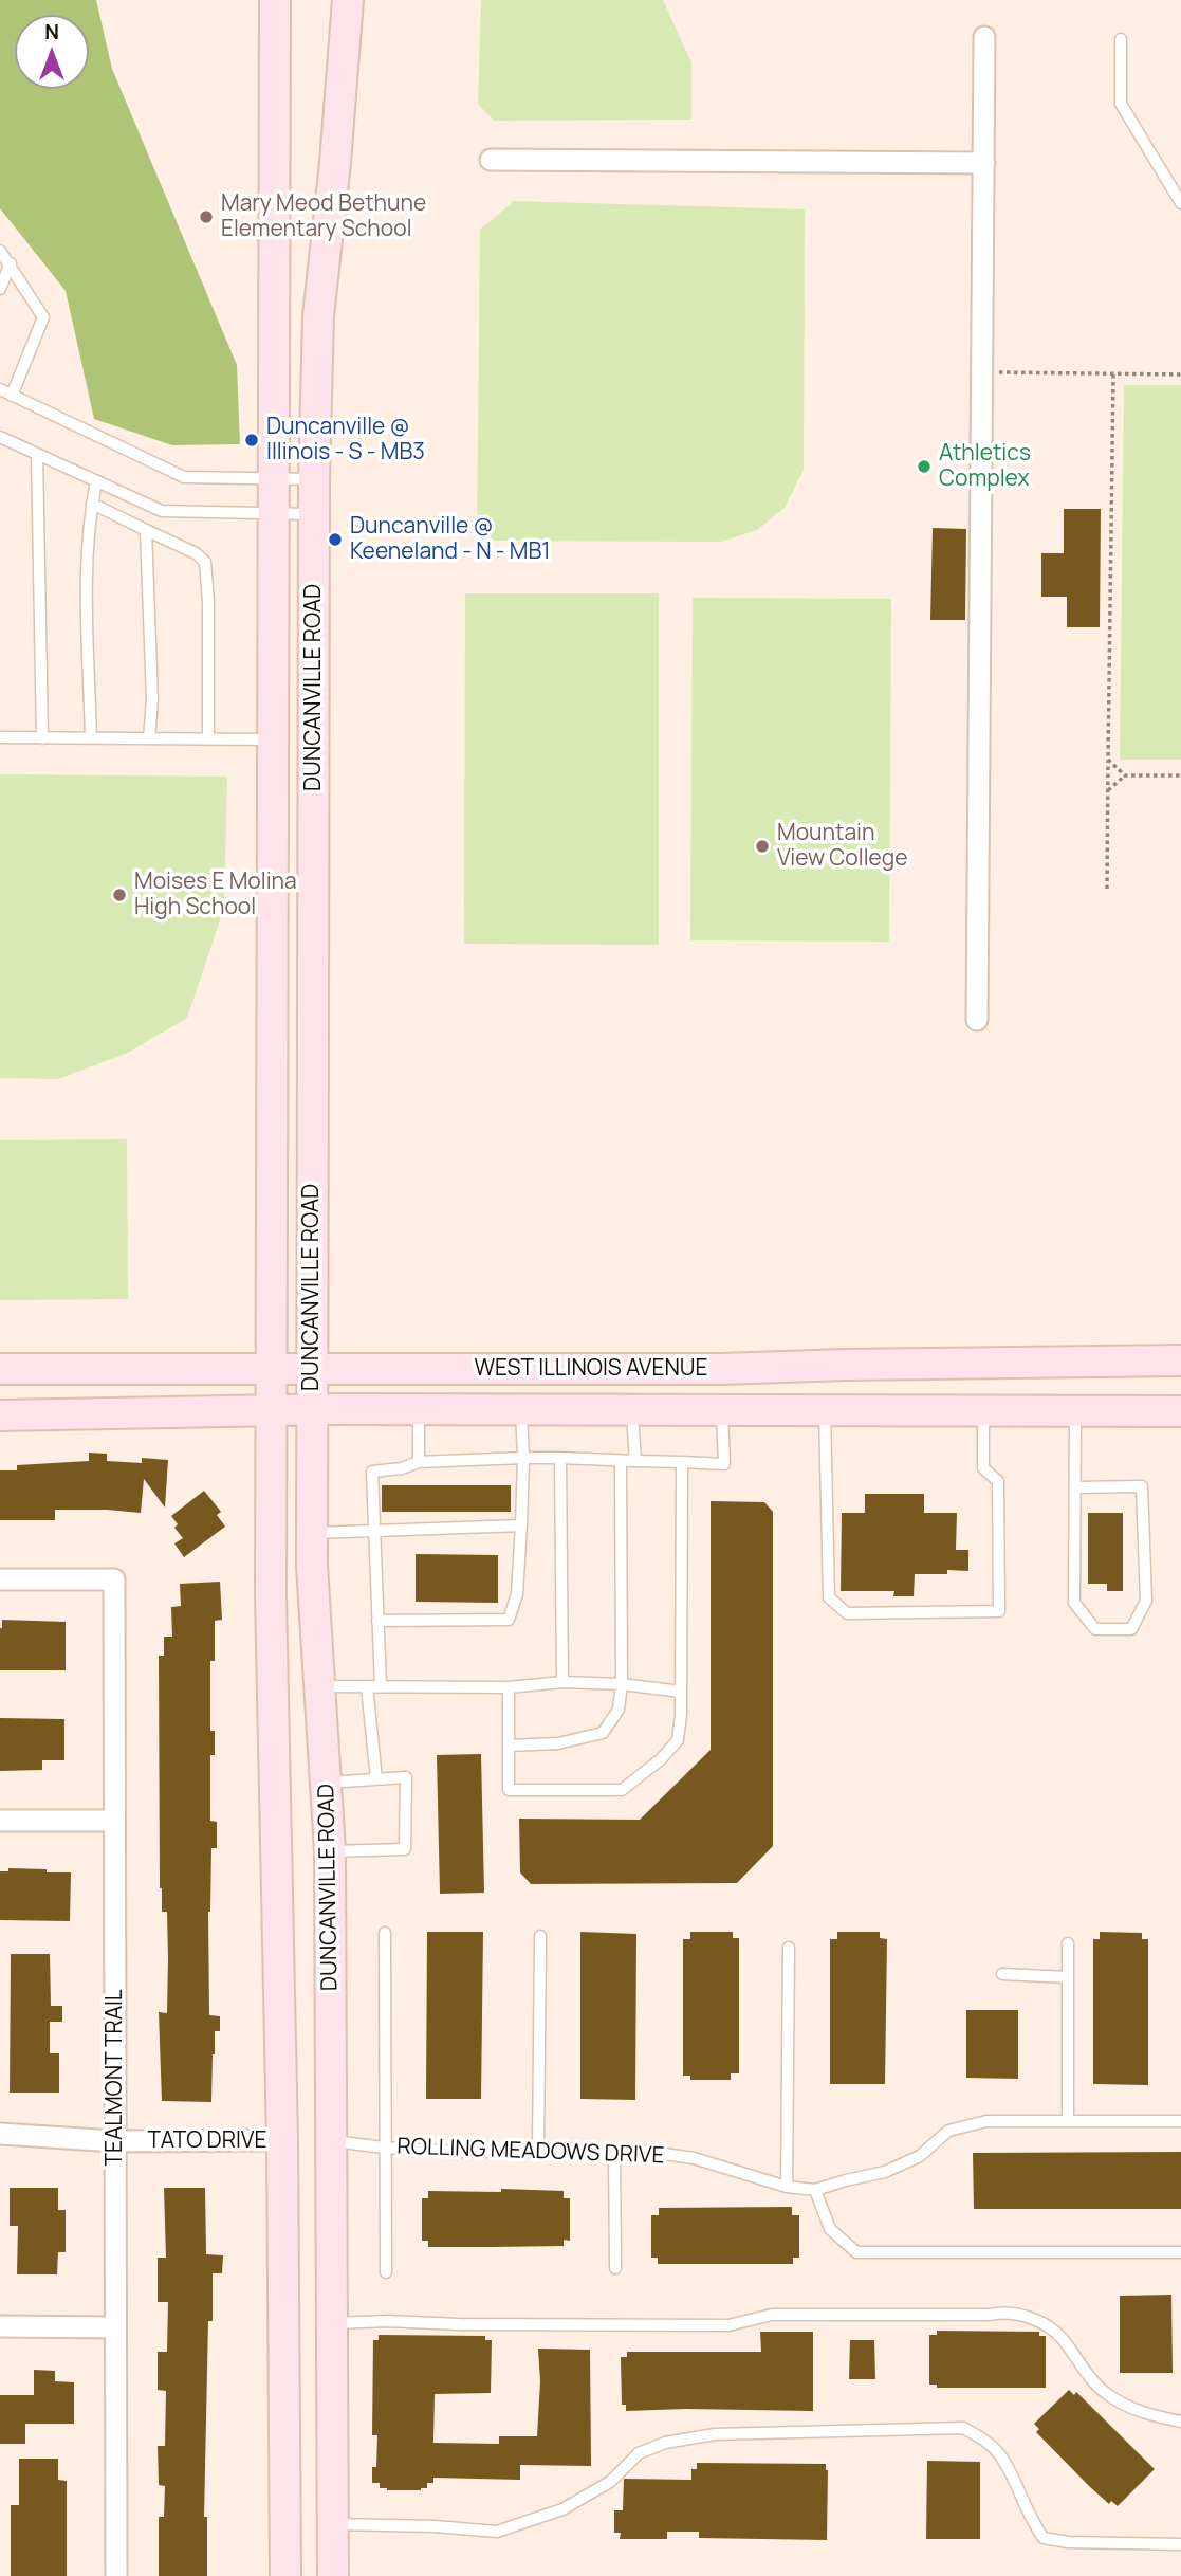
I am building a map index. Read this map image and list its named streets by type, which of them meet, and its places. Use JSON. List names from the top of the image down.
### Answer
{
  "streets": {
    "main road": ["DUNCANVILLE ROAD", "WEST ILLINOIS AVENUE"],
    "street": ["TEALMONT TRAIL", "TATO DRIVE"],
    "lane": ["ROLLING MEADOWS DRIVE"]
  },
  "crossings": [
    ["DUNCANVILLE ROAD", "WEST ILLINOIS AVENUE"],
    ["DUNCANVILLE ROAD", "TATO DRIVE"],
    ["DUNCANVILLE ROAD", "ROLLING MEADOWS DRIVE"],
    ["TEALMONT TRAIL", "TATO DRIVE"]
  ],
  "places": [
    "Mary Meod Bethune Elementary School",
    "Duncanville @ Illinois - S - MB3",
    "Athletics Complex",
    "Duncanville @ Keeneland - N - MB1",
    "Mountain View College",
    "Moises E Molina High School"
  ],
  "north": "top"
}
